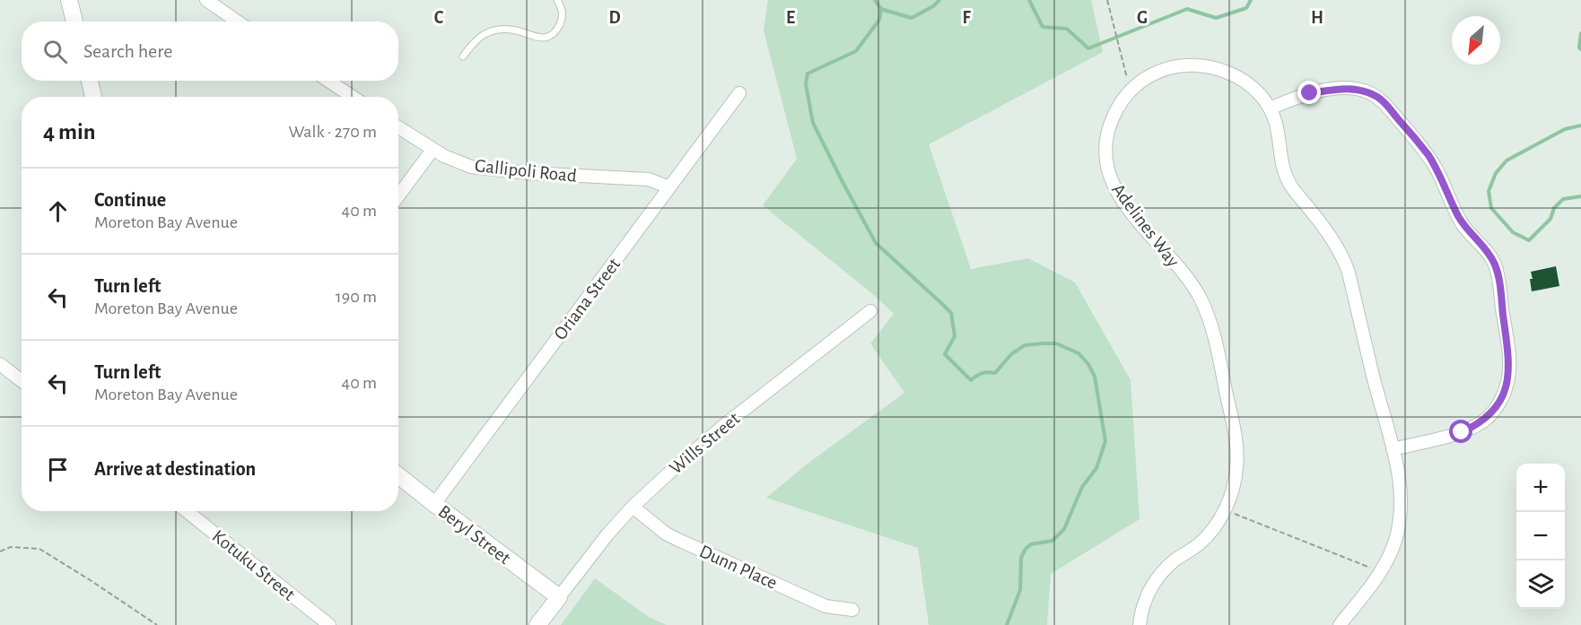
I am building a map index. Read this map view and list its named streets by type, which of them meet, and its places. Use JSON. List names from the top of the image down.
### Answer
{
  "streets": {
    "main road": ["Beryl Street"],
    "street": [
      "Gallipoli Road",
      "Adelines Way",
      "Oriana Street",
      "Wills Street",
      "Kotuku Street",
      "Dunn Place"
    ]
  },
  "crossings": [
    ["Gallipoli Road", "Oriana Street"],
    ["Oriana Street", "Beryl Street"],
    ["Wills Street", "Beryl Street"],
    ["Wills Street", "Dunn Place"]
  ],
  "north": "bottom left",
  "page": {
    "search": "Search here",
    "heading": ["4 min", "Walk · 270 m"],
    "list": [
      ["Continue", "Moreton Bay Avenue", "40 m"],
      ["Turn left", "Moreton Bay Avenue", "190 m"],
      ["Turn left", "Moreton Bay Avenue", "40 m"],
      "Arrive at destination"
    ],
    "map_buttons": ["+", "−"]
  },
  "grid": {
    "columns": [
      "C",
      "D",
      "E",
      "F",
      "G",
      "H"
    ]
  }
}
